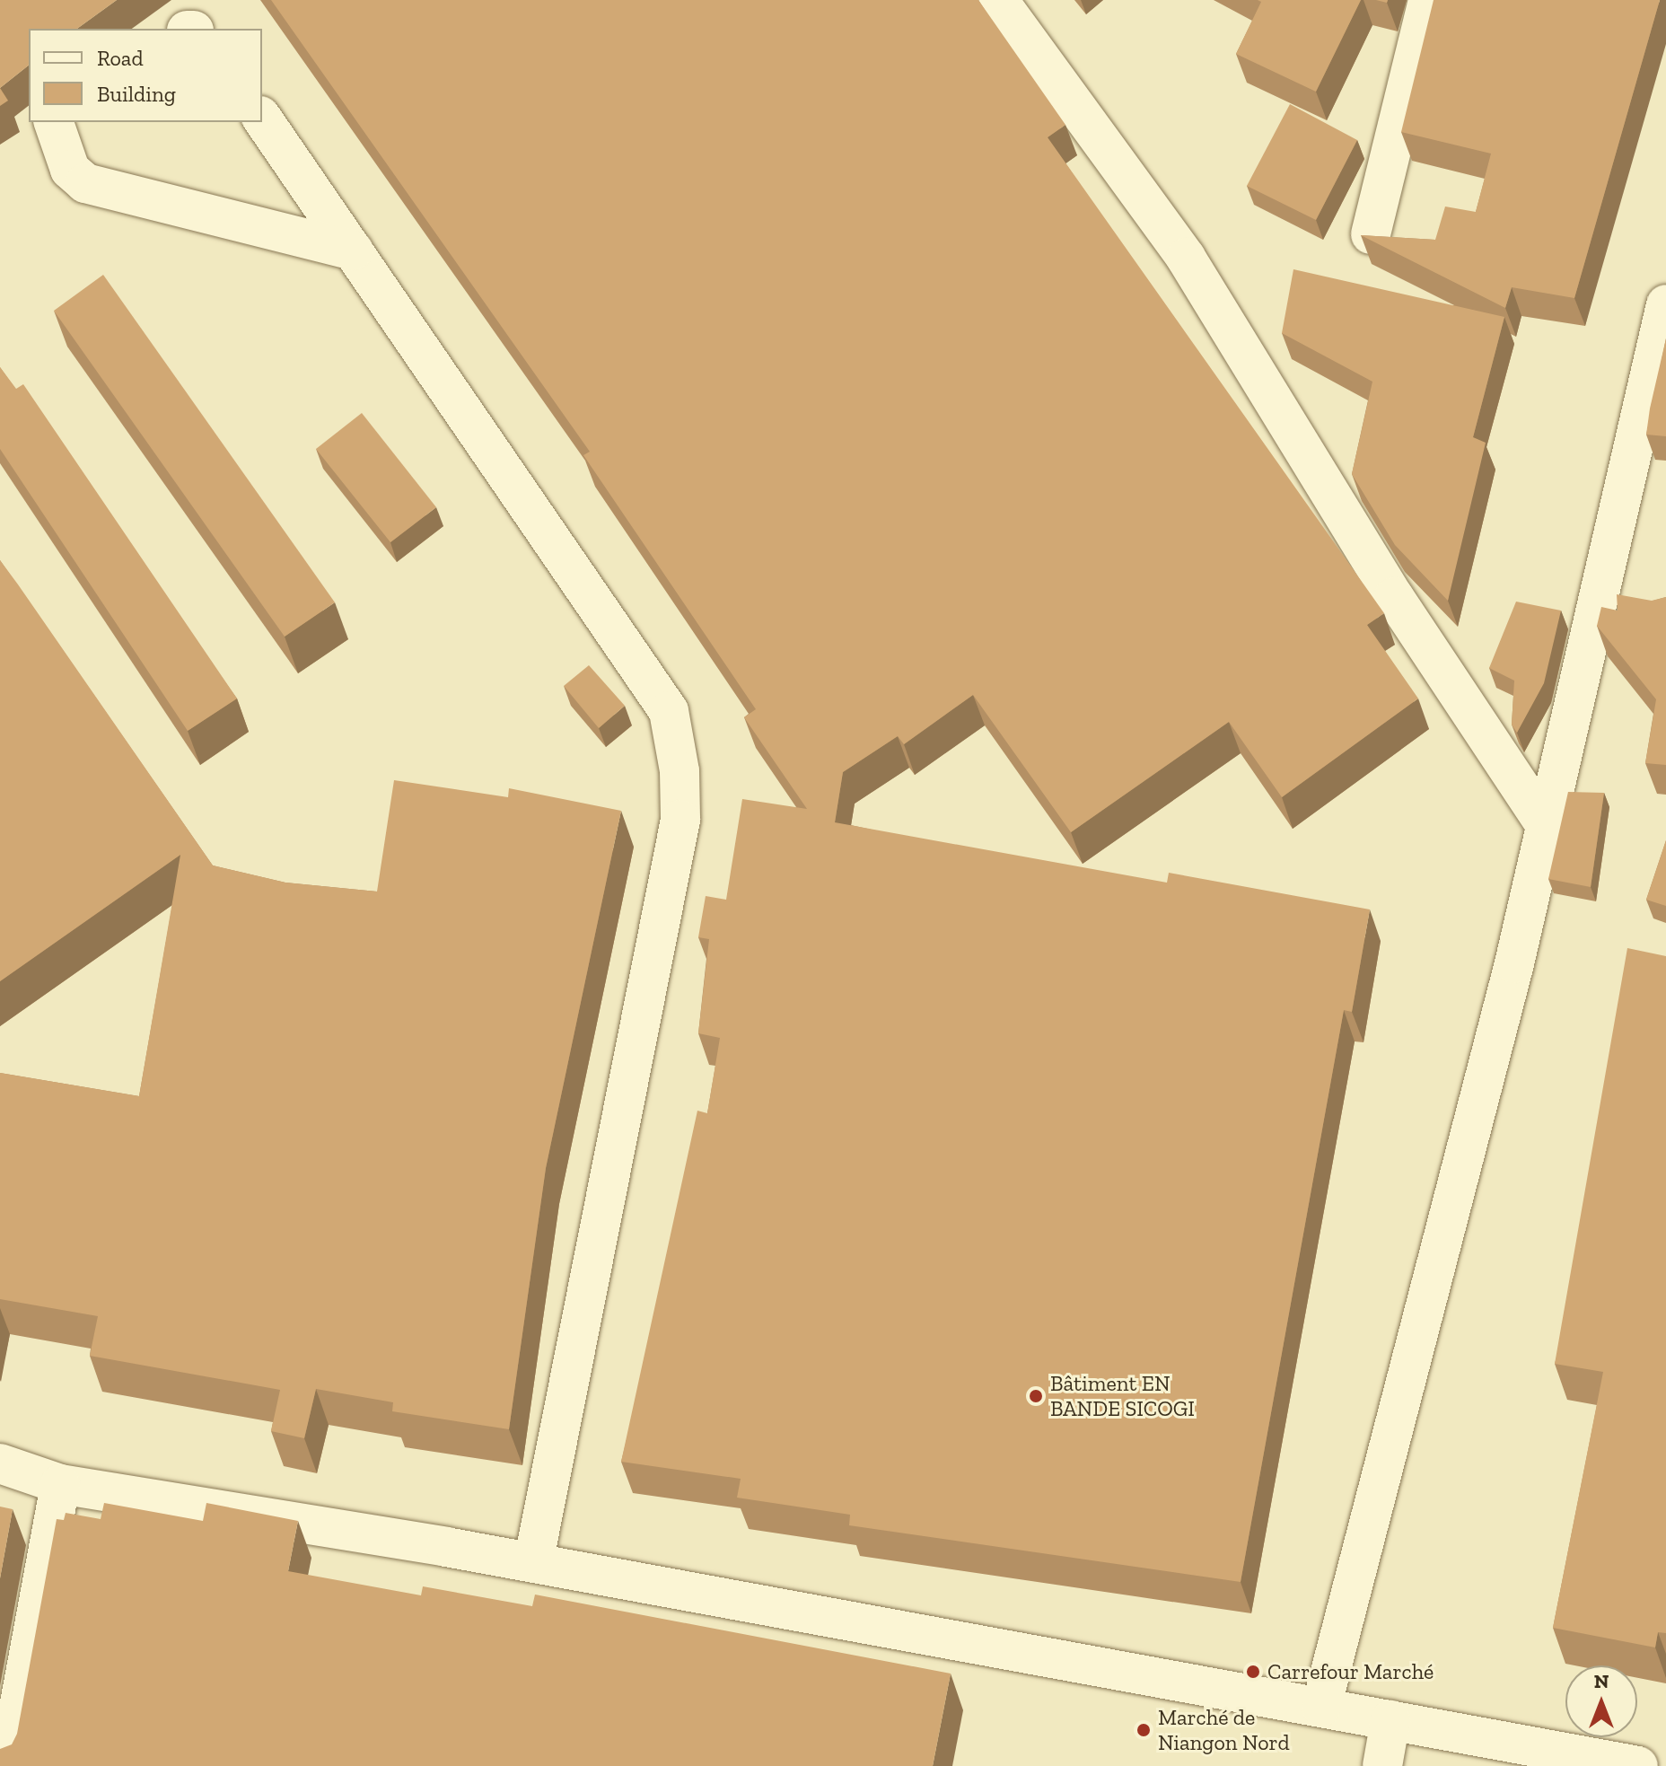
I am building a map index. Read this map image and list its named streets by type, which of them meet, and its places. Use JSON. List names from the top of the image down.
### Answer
{
  "places": ["Bâtiment EN BANDE SICOGI", "Carrefour Marché", "Marché de Niangon Nord"],
  "legend": ["Road", "Building"],
  "north": "top"
}
